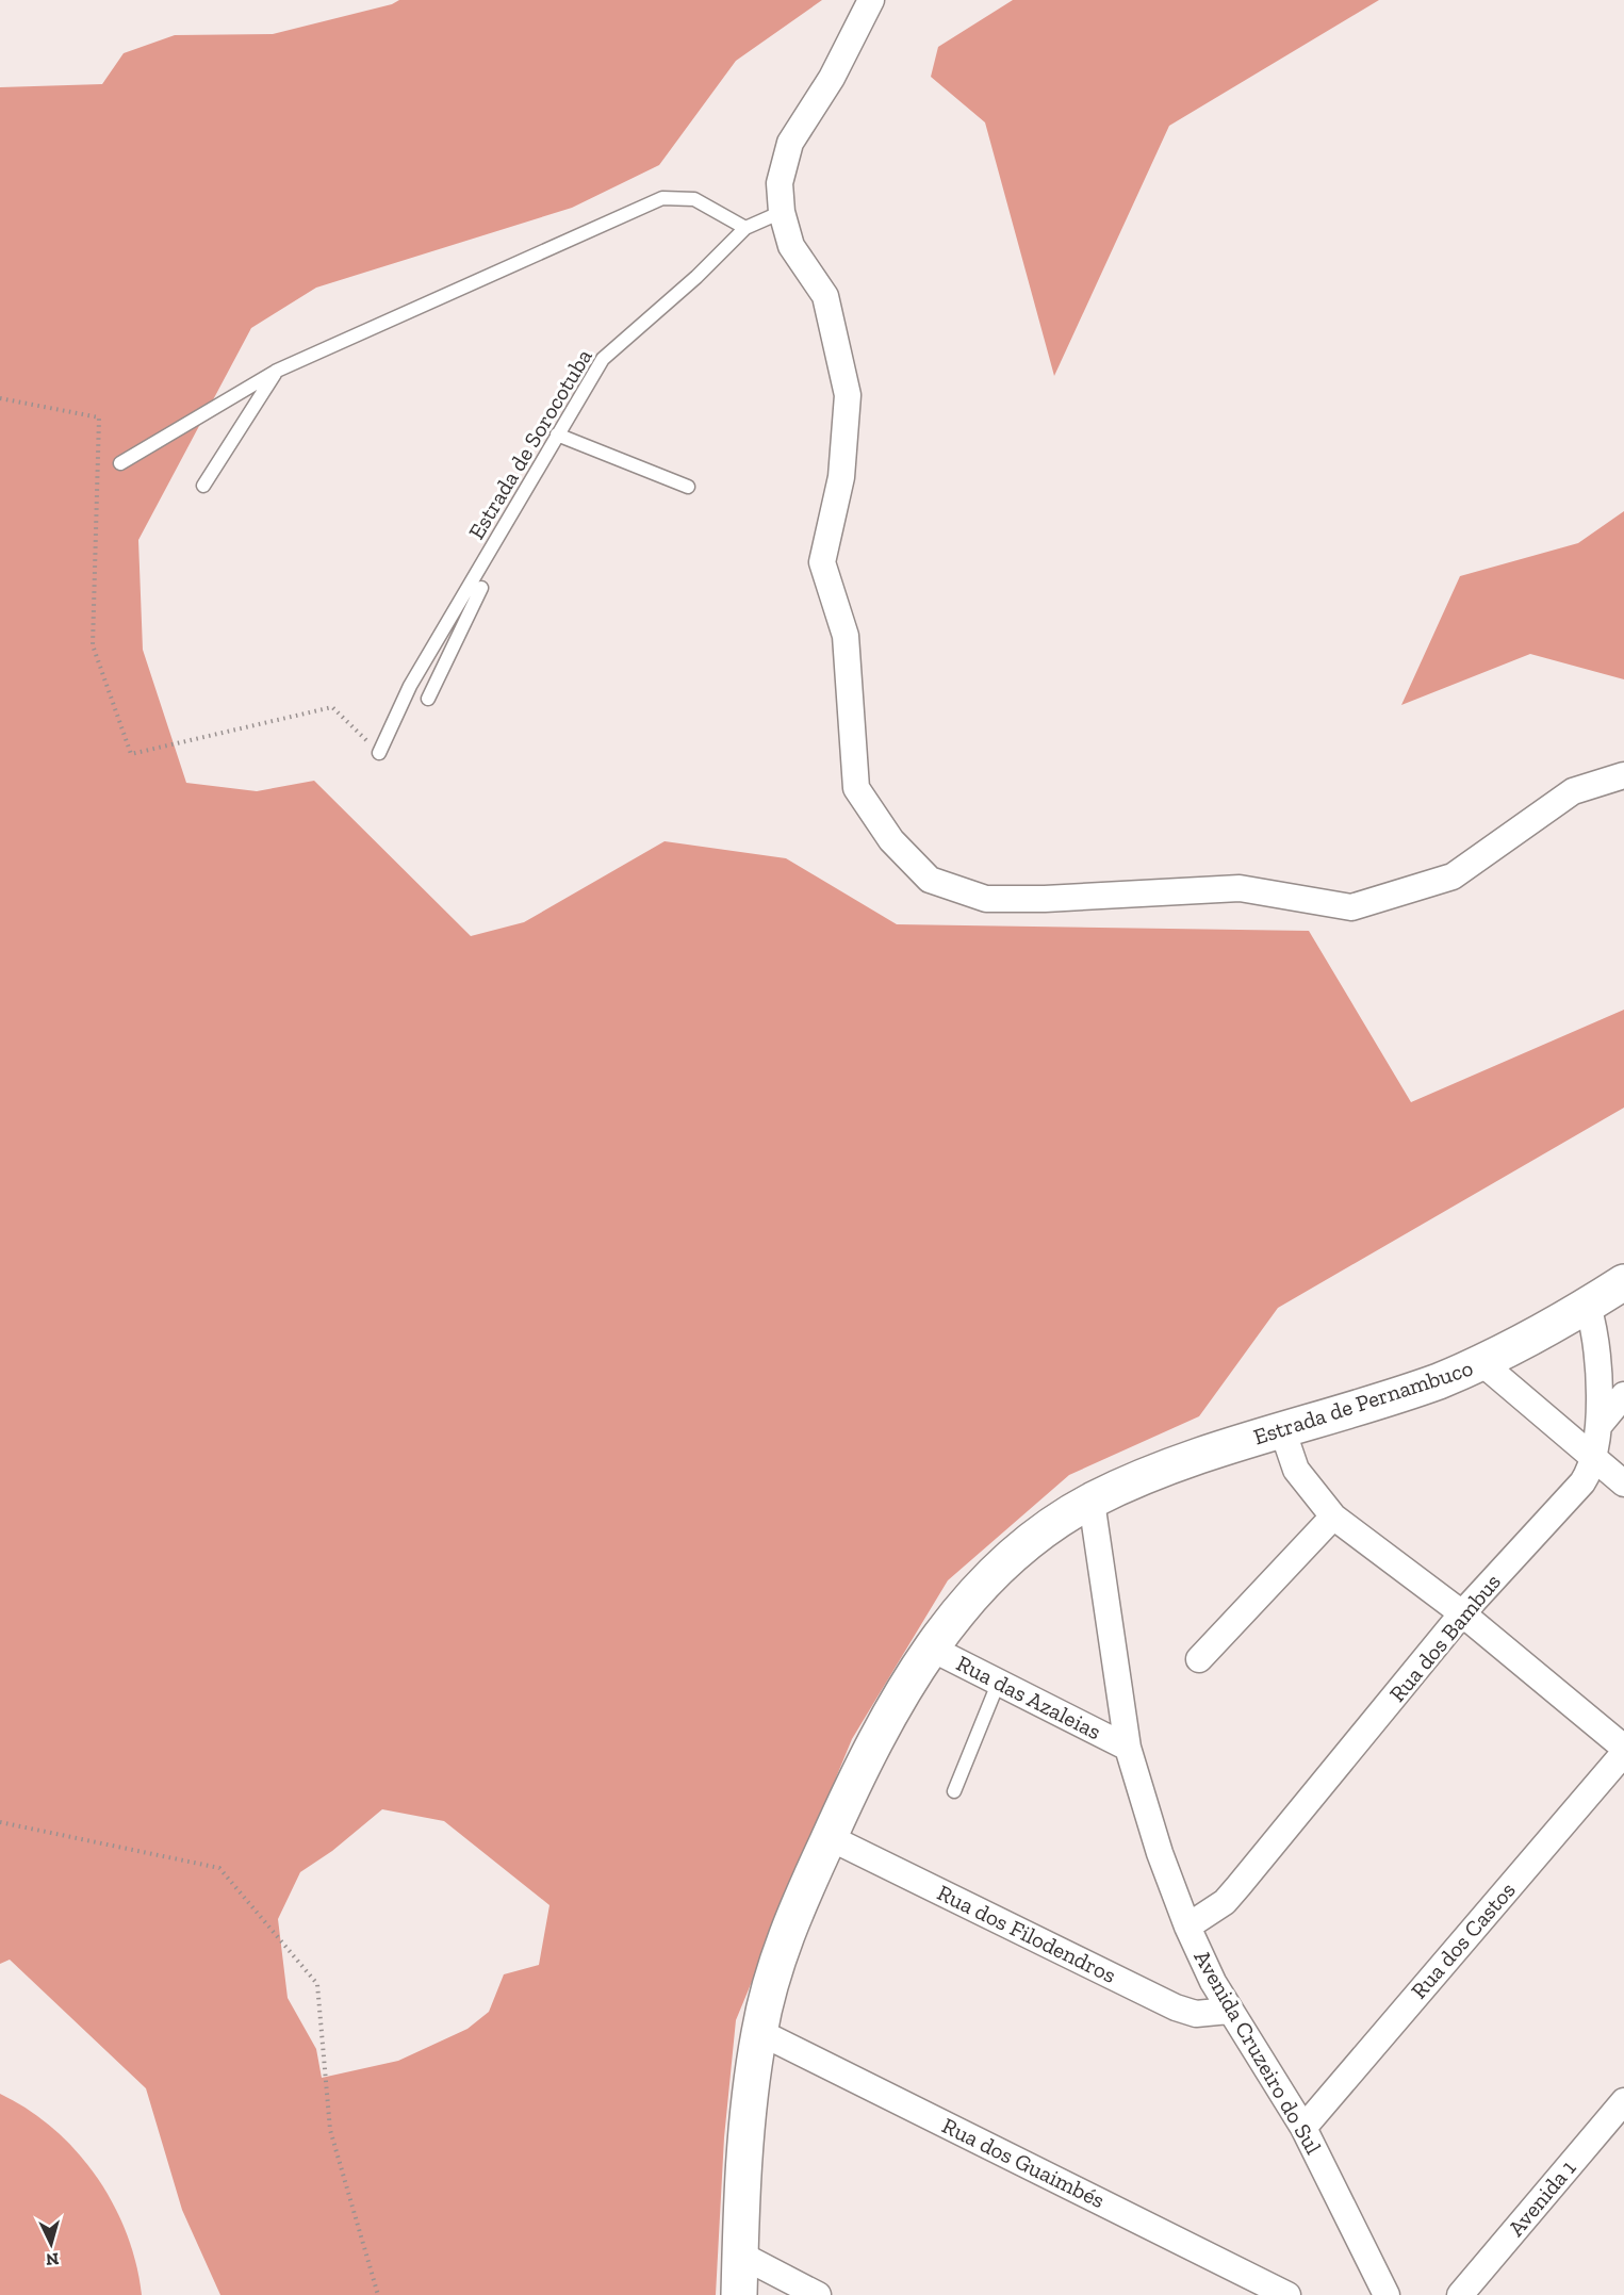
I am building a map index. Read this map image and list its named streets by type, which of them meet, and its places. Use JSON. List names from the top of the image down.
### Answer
{
  "streets": {
    "main road": ["Estrada de Pernambuco"],
    "street": [
      "Rua dos Bambus",
      "Rua das Azaleias",
      "Rua dos Filodendros",
      "Rua dos Castos",
      "Avenida Cruzeiro do Sul",
      "Rua dos Guaimbés",
      "Avenida 1"
    ],
    "lane": ["Estrada de Sorocotuba"]
  },
  "crossings": [
    ["Estrada de Pernambuco", "Rua dos Bambus"],
    ["Estrada de Pernambuco", "Rua das Azaleias"],
    ["Estrada de Pernambuco", "Rua dos Filodendros"],
    ["Estrada de Pernambuco", "Avenida Cruzeiro do Sul"],
    ["Estrada de Pernambuco", "Rua dos Guaimbés"],
    ["Rua dos Bambus", "Avenida Cruzeiro do Sul"],
    ["Rua das Azaleias", "Avenida Cruzeiro do Sul"],
    ["Rua dos Filodendros", "Avenida Cruzeiro do Sul"],
    ["Rua dos Castos", "Avenida Cruzeiro do Sul"]
  ],
  "north": "bottom"
}
